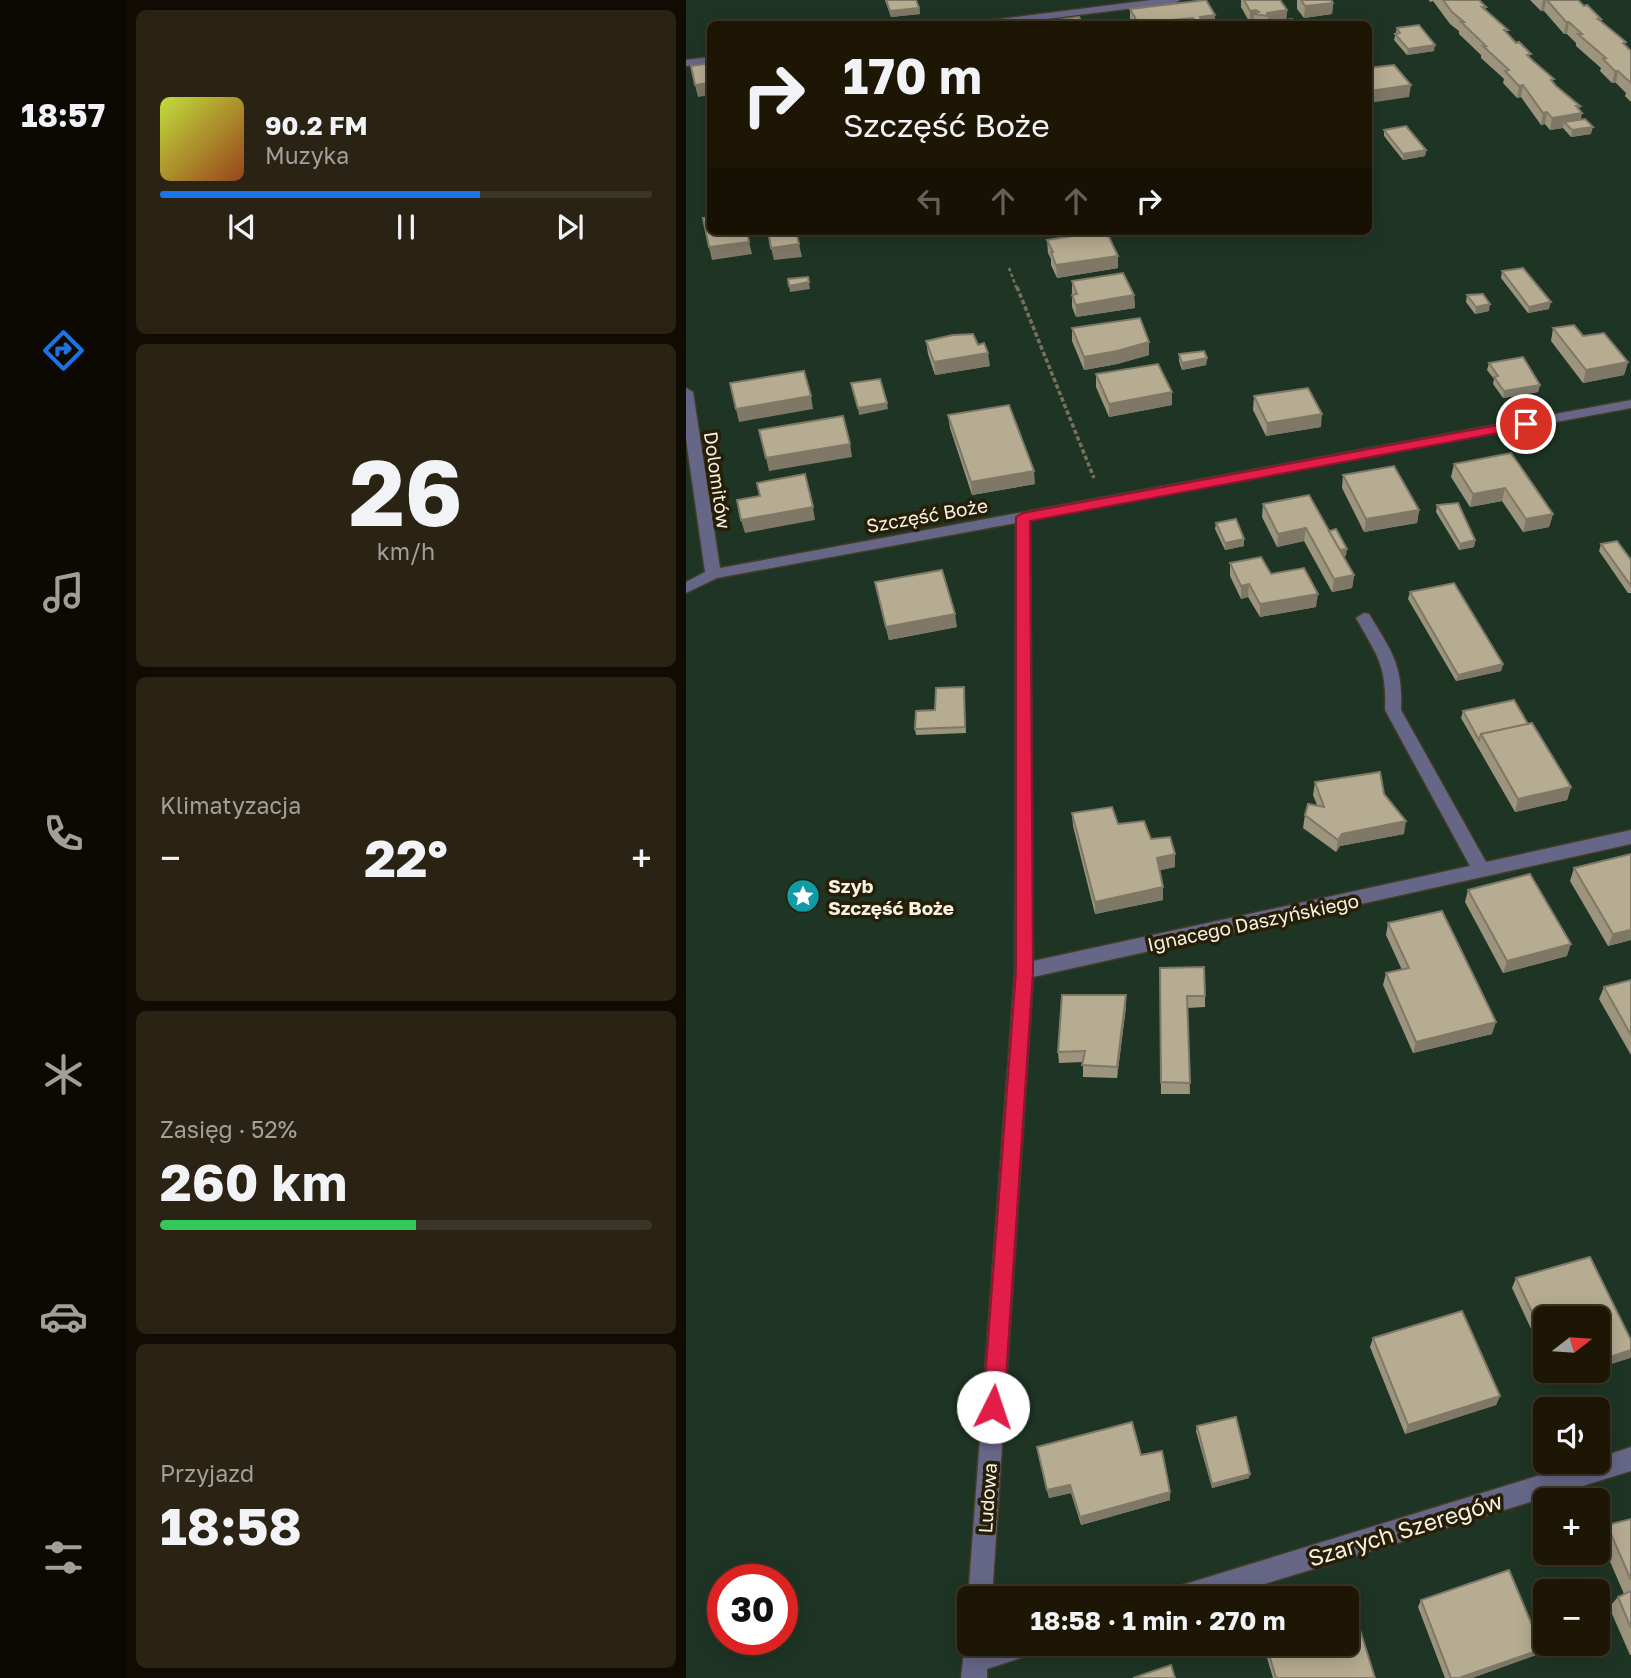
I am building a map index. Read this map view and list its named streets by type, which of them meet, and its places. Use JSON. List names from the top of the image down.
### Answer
{
  "streets": {
    "street": [
      "Dolomitów",
      "Szczęść Boże",
      "Ignacego Daszyńskiego",
      "Ludowa",
      "Szarych Szeregów"
    ]
  },
  "crossings": [
    ["Dolomitów", "Szczęść Boże"],
    ["Szczęść Boże", "Ludowa"],
    ["Ignacego Daszyńskiego", "Ludowa"]
  ],
  "places": {
    "place": ["Szyb Szczęść Boże"]
  },
  "north": "right",
  "page": {
    "tabs": "18:57",
    "turn": ["170 m", "Szczęść Boże"],
    "song": ["90.2 FM", "Muzyka"],
    "tile": [
      ["26", "km/h"],
      "Klimatyzacja",
      ["Zasięg · 52%", "260 km"],
      ["Przyjazd", "18:58"]
    ],
    "heat": ["−", "22°", "+"],
    "map_buttons": ["+", "−"],
    "limit": "30",
    "trip": "18:58 · 1 min · 270 m"
  }
}
